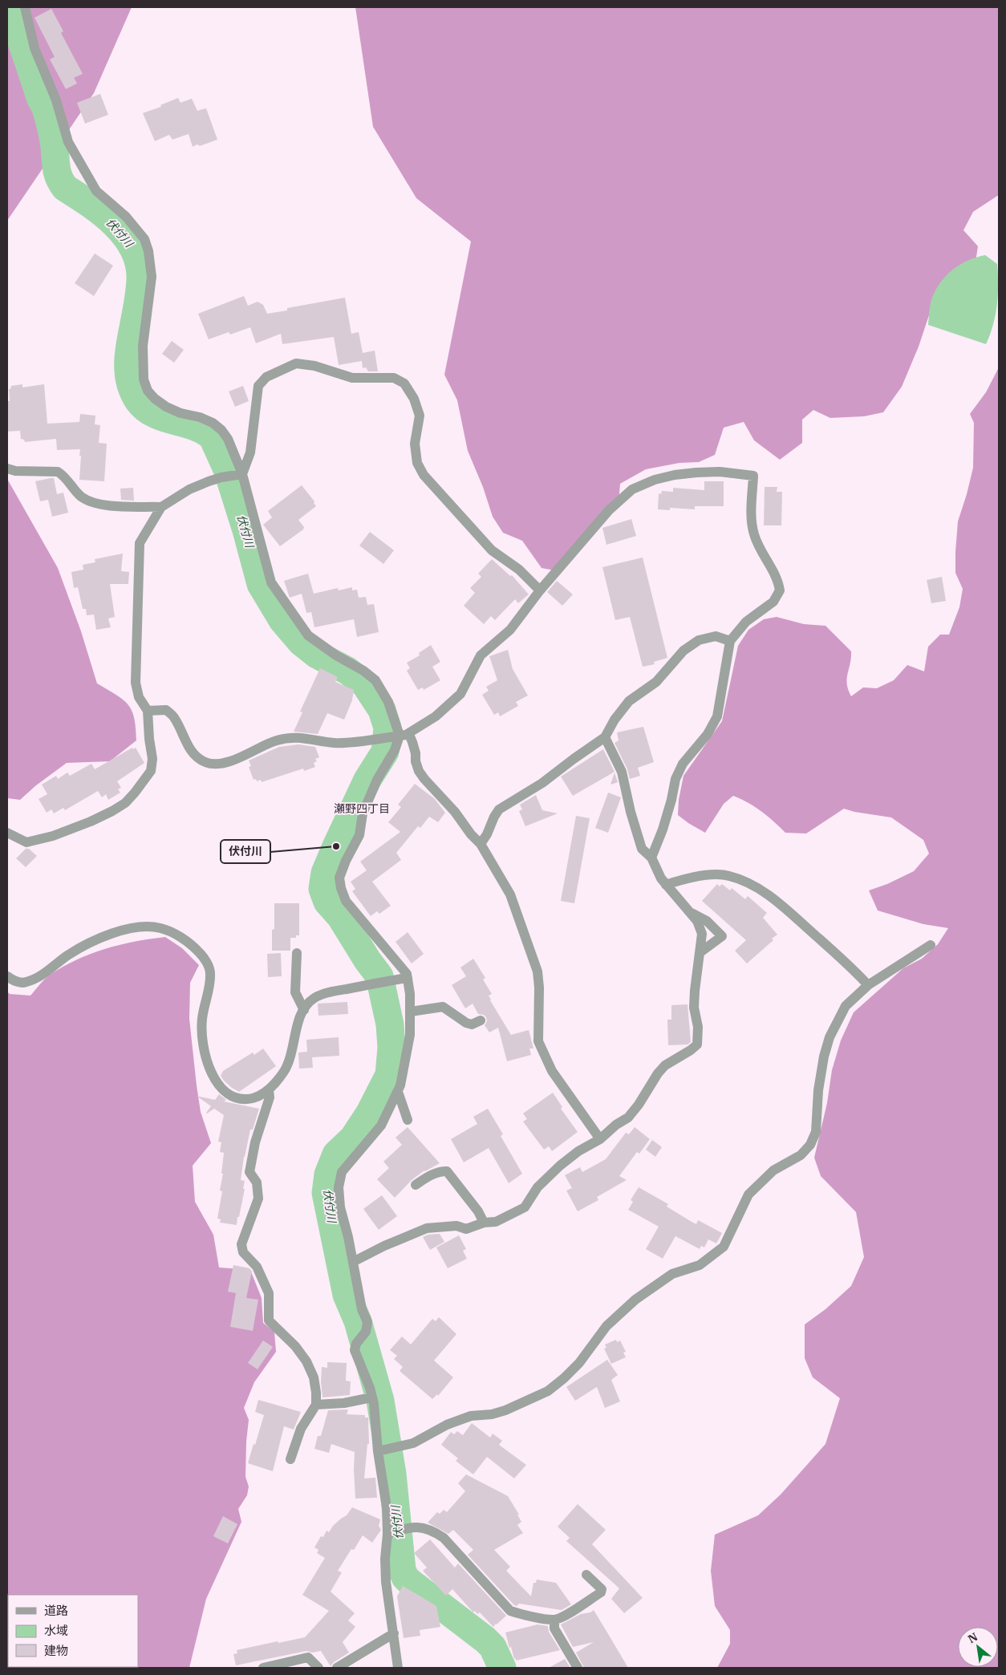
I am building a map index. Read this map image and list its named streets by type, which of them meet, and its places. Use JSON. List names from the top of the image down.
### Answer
{
  "districts": ["瀬野四丁目"],
  "water": ["伏付川"],
  "places": ["伏付川"],
  "legend": ["道路", "水域", "建物"],
  "north": "top left"
}
